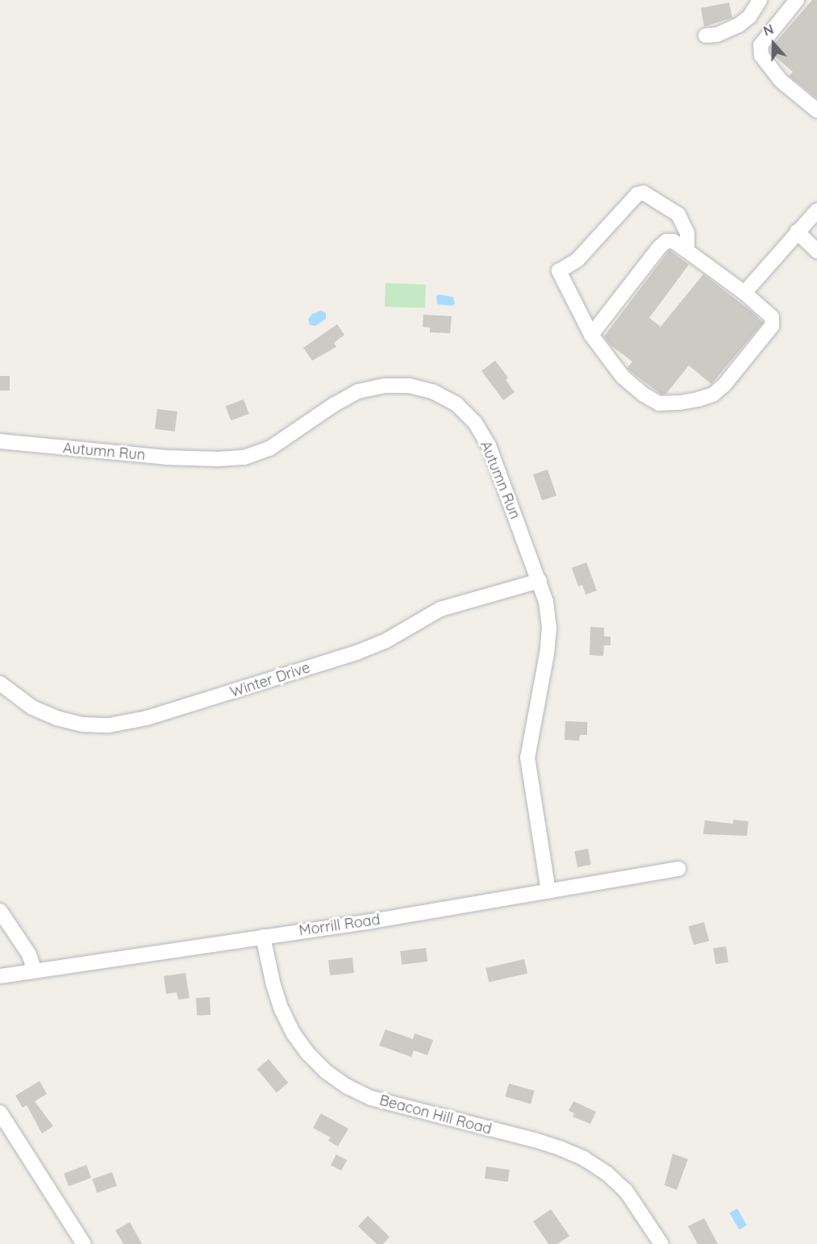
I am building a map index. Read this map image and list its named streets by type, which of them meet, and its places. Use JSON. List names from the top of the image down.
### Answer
{
  "streets": {
    "street": [
      "Autumn Run",
      "Winter Drive",
      "Morrill Road",
      "Beacon Hill Road"
    ]
  },
  "crossings": [
    ["Autumn Run", "Winter Drive"],
    ["Autumn Run", "Morrill Road"],
    ["Morrill Road", "Beacon Hill Road"]
  ],
  "north": "top"
}
